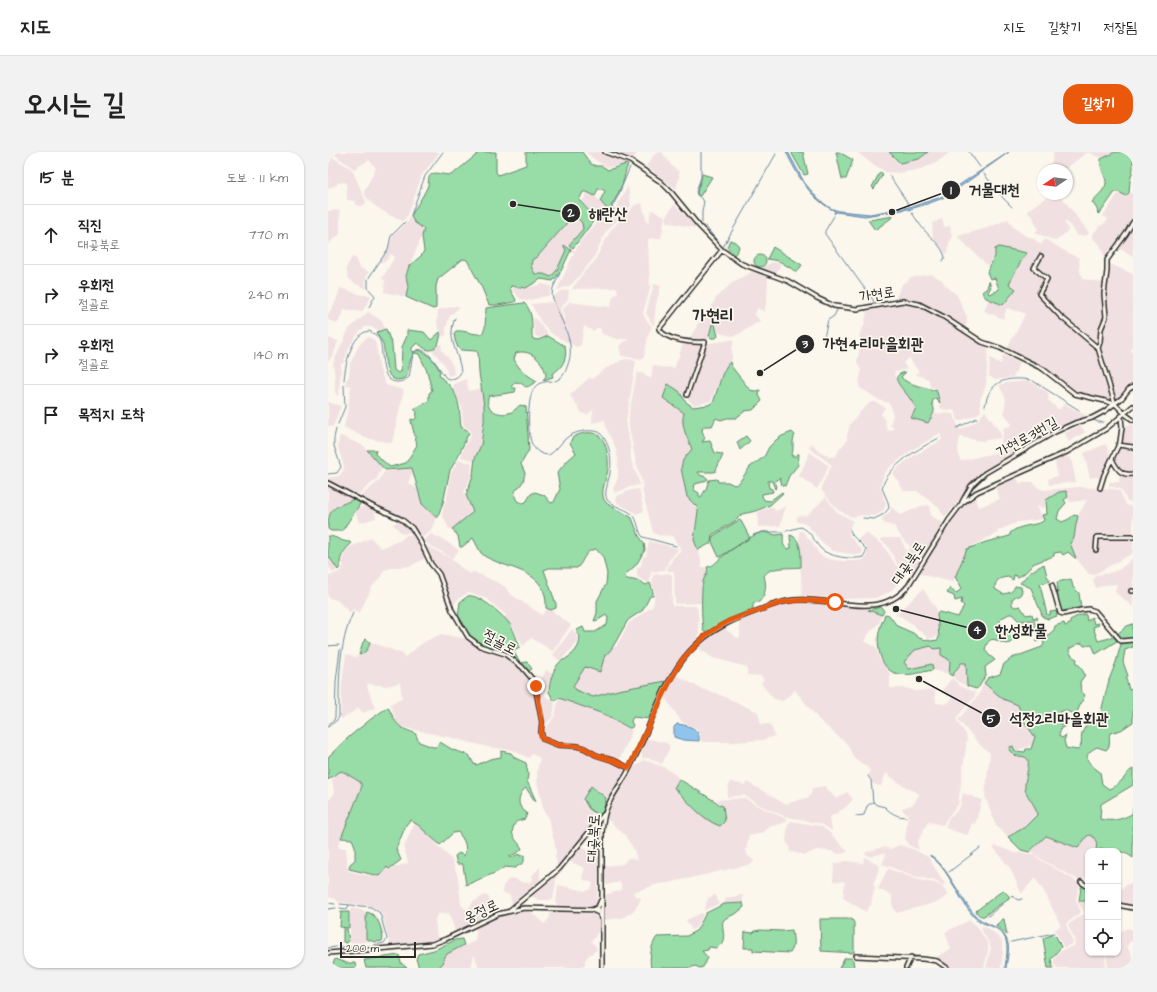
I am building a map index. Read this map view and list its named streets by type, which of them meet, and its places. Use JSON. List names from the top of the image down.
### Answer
{
  "streets": {
    "street": [
      "가현로",
      "가현로3번길",
      "대곶북로",
      "절골로",
      "옹정로"
    ]
  },
  "crossings": [
    ["가현로", "가현로3번길"],
    ["가현로", "대곶북로"],
    ["가현로3번길", "대곶북로"],
    ["대곶북로", "절골로"],
    ["대곶북로", "옹정로"]
  ],
  "districts": ["가현리"],
  "places": [
    "해란산",
    "거물대천",
    "가현4리마을회관",
    "한성화물",
    "석정2리마을회관"
  ],
  "scale_bar": "200 m",
  "north": "left",
  "page": {
    "header": "지도",
    "nav": ["지도", "길찾기", "저장됨"],
    "buttons": "길찾기",
    "title": "오시는 길",
    "heading": ["15 분", "도보 · 1.1 km"],
    "list": [
      ["직진", "대곶북로", "770 m"],
      ["우회전", "절골로", "240 m"],
      ["우회전", "절골로", "140 m"],
      "목적지 도착"
    ],
    "map_buttons": ["+", "−"],
    "scale": "200 m"
  }
}
